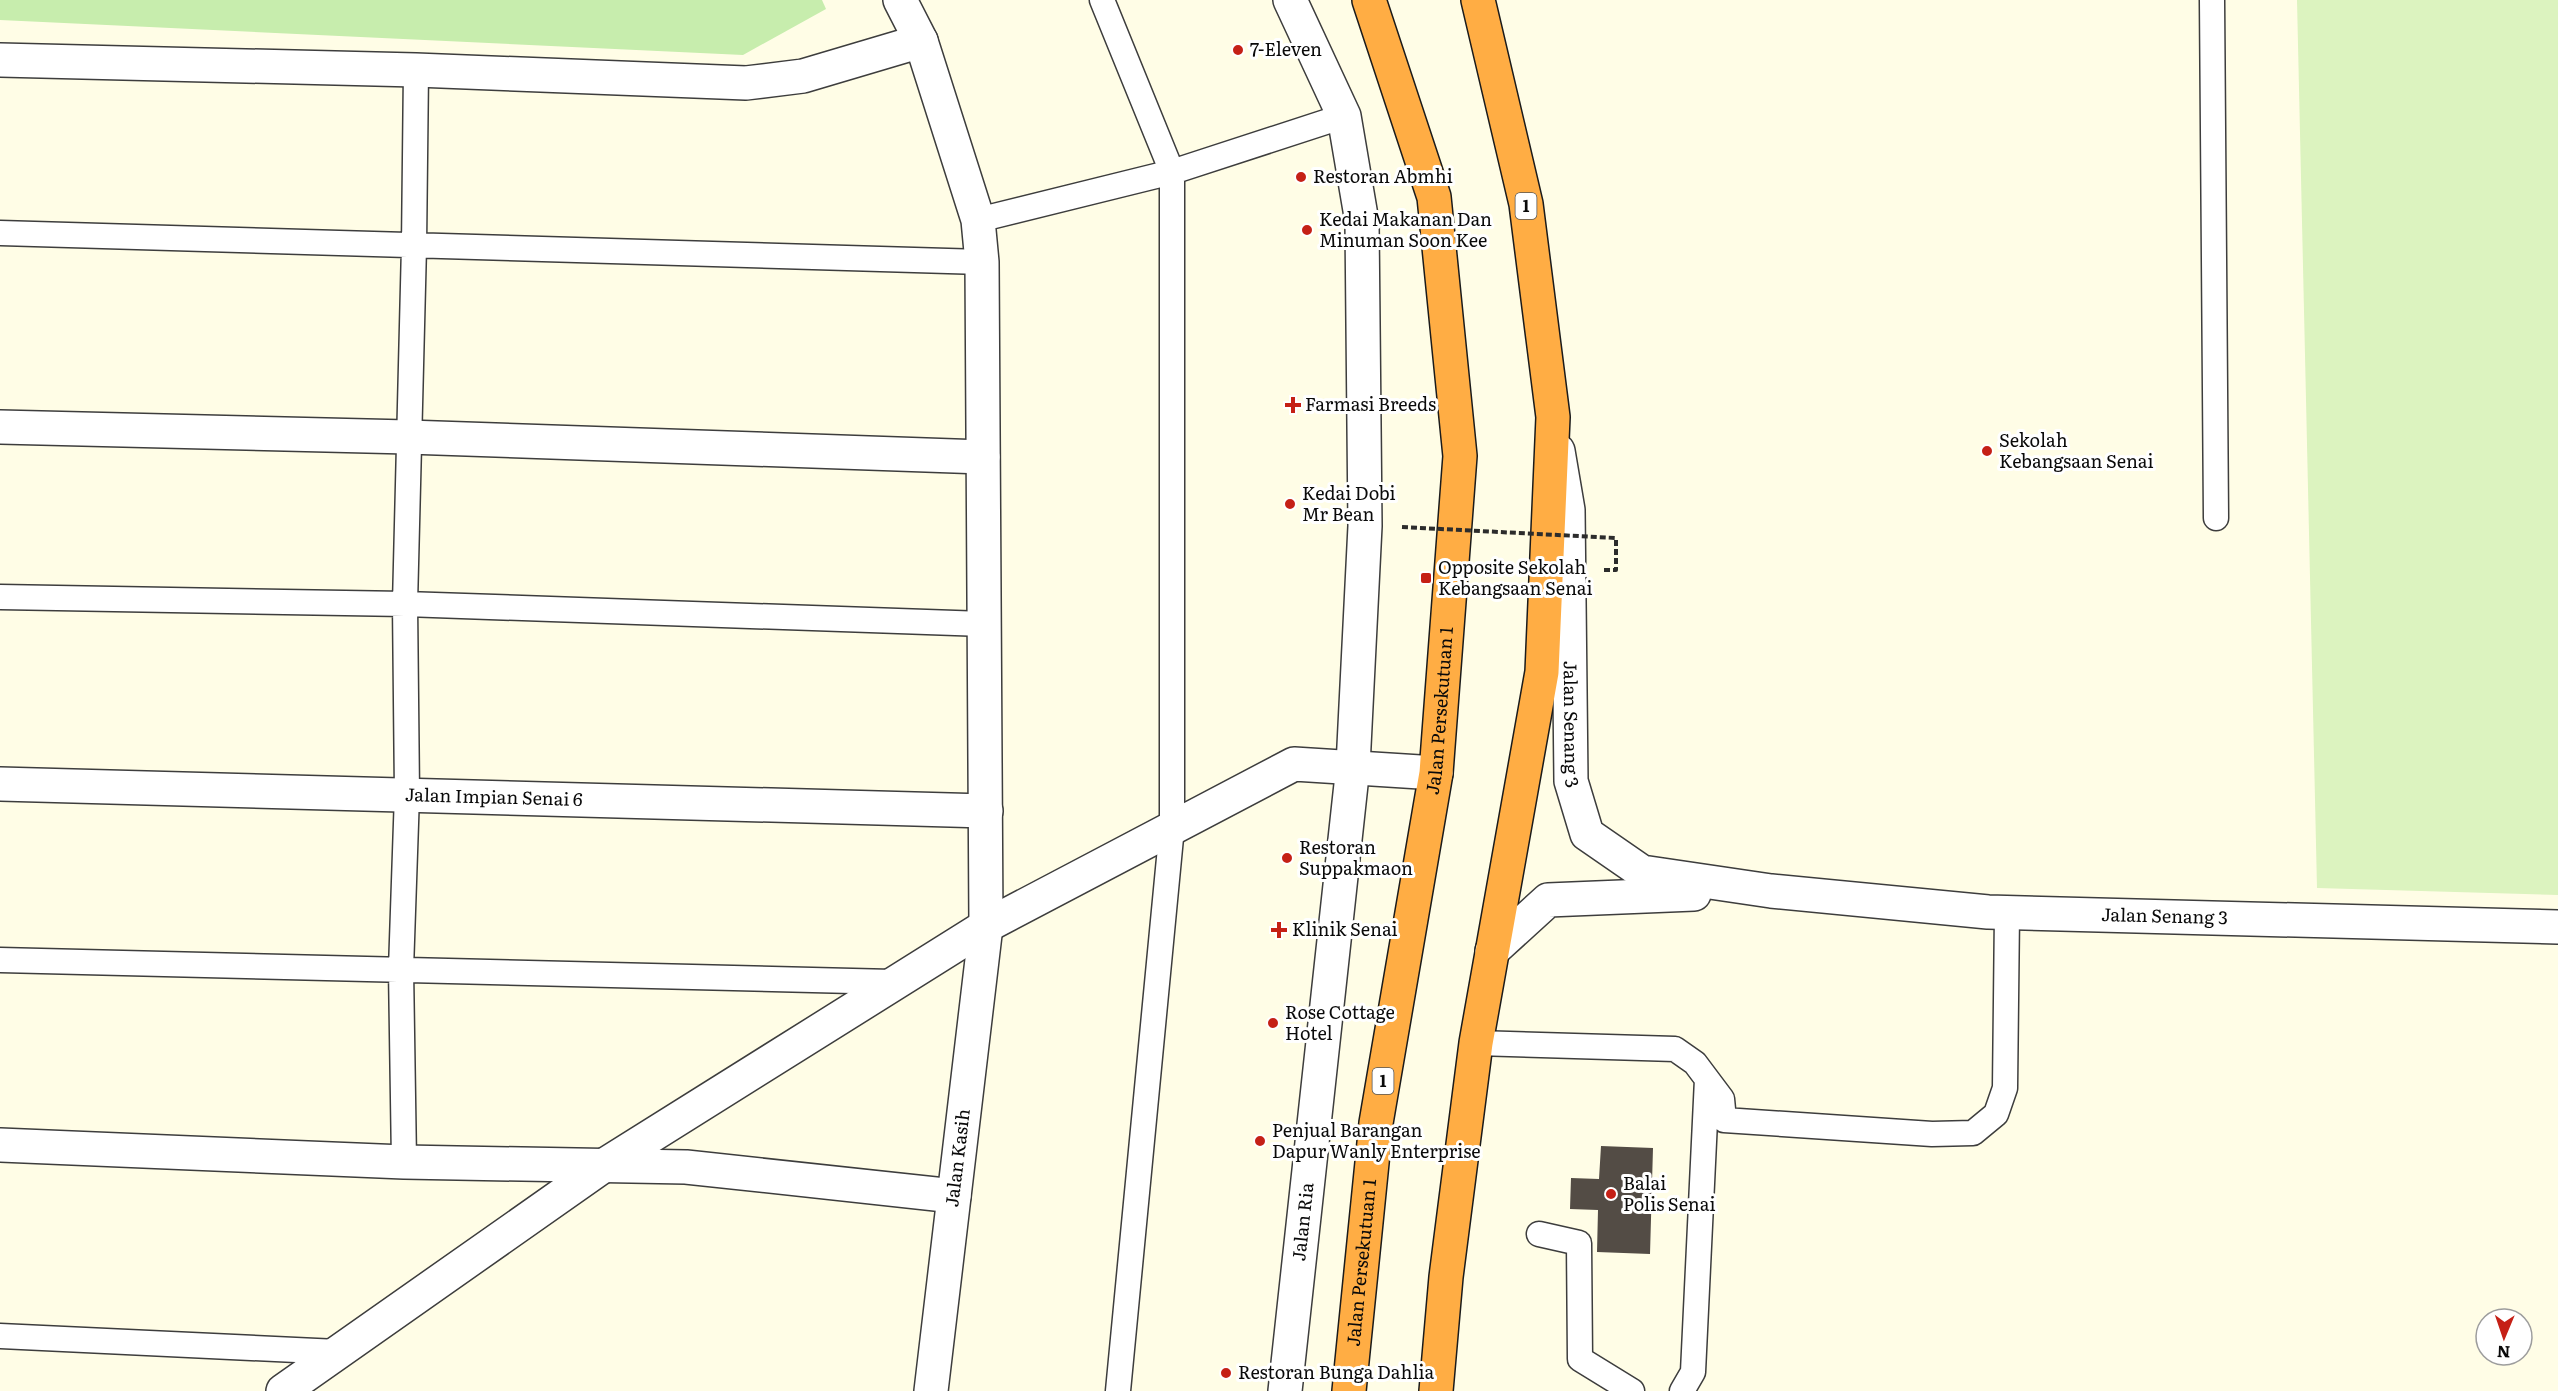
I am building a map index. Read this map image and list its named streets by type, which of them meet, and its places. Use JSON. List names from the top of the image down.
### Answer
{
  "streets": {
    "highway": ["1", "Jalan Persekutuan 1"],
    "street": [
      "Jalan Senang 3",
      "Jalan Impian Senai 6",
      "Jalan Kasih",
      "Jalan Ria"
    ]
  },
  "crossings": [
    ["1", "Jalan Senang 3"],
    ["Jalan Impian Senai 6", "Jalan Kasih"]
  ],
  "places": {
    "other": [
      "7-Eleven",
      "Restoran Abmhi",
      "Kedai Makanan Dan Minuman Soon Kee",
      "Sekolah Kebangsaan Senai",
      "Kedai Dobi Mr Bean",
      "Restoran Suppakmaon",
      "Rose Cottage Hotel",
      "Penjual Barangan Dapur Wanly Enterprise",
      "Balai Polis Senai",
      "Restoran Bunga Dahlia"
    ],
    "health": ["Farmasi Breeds", "Klinik Senai"],
    "transit": ["Opposite Sekolah Kebangsaan Senai"]
  },
  "north": "bottom"
}
